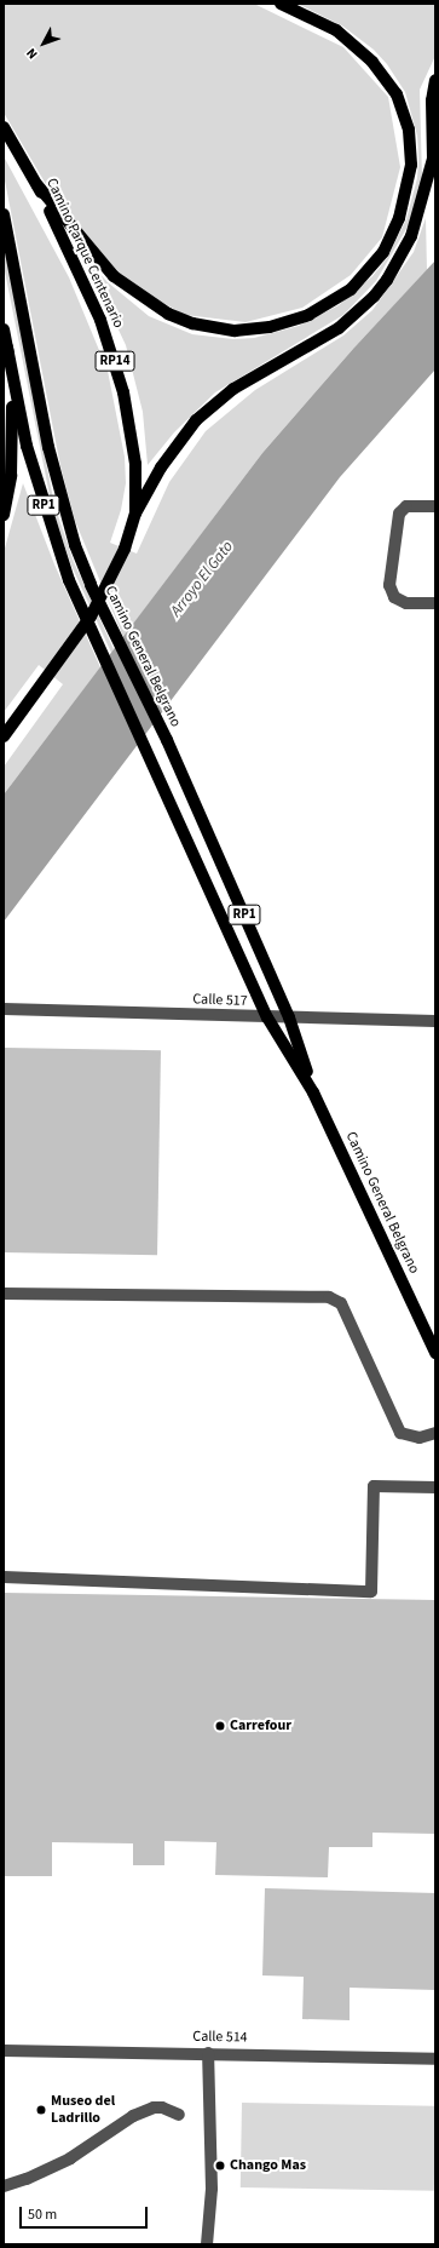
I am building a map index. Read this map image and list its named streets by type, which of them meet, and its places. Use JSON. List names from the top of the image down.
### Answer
{
  "streets": {
    "main road": [
      "Camino Parque Centenario",
      "RP14",
      "RP1",
      "Camino General Belgrano"
    ],
    "street": ["Calle 517", "Calle 514"]
  },
  "crossings": [
    ["RP1", "Camino General Belgrano"],
    ["Camino General Belgrano", "Calle 517"]
  ],
  "water": ["Arroyo El Gato"],
  "places": ["Carrefour", "Museo del Ladrillo", "Chango Mas"],
  "scale_bar": "50 m",
  "north": "bottom left"
}
